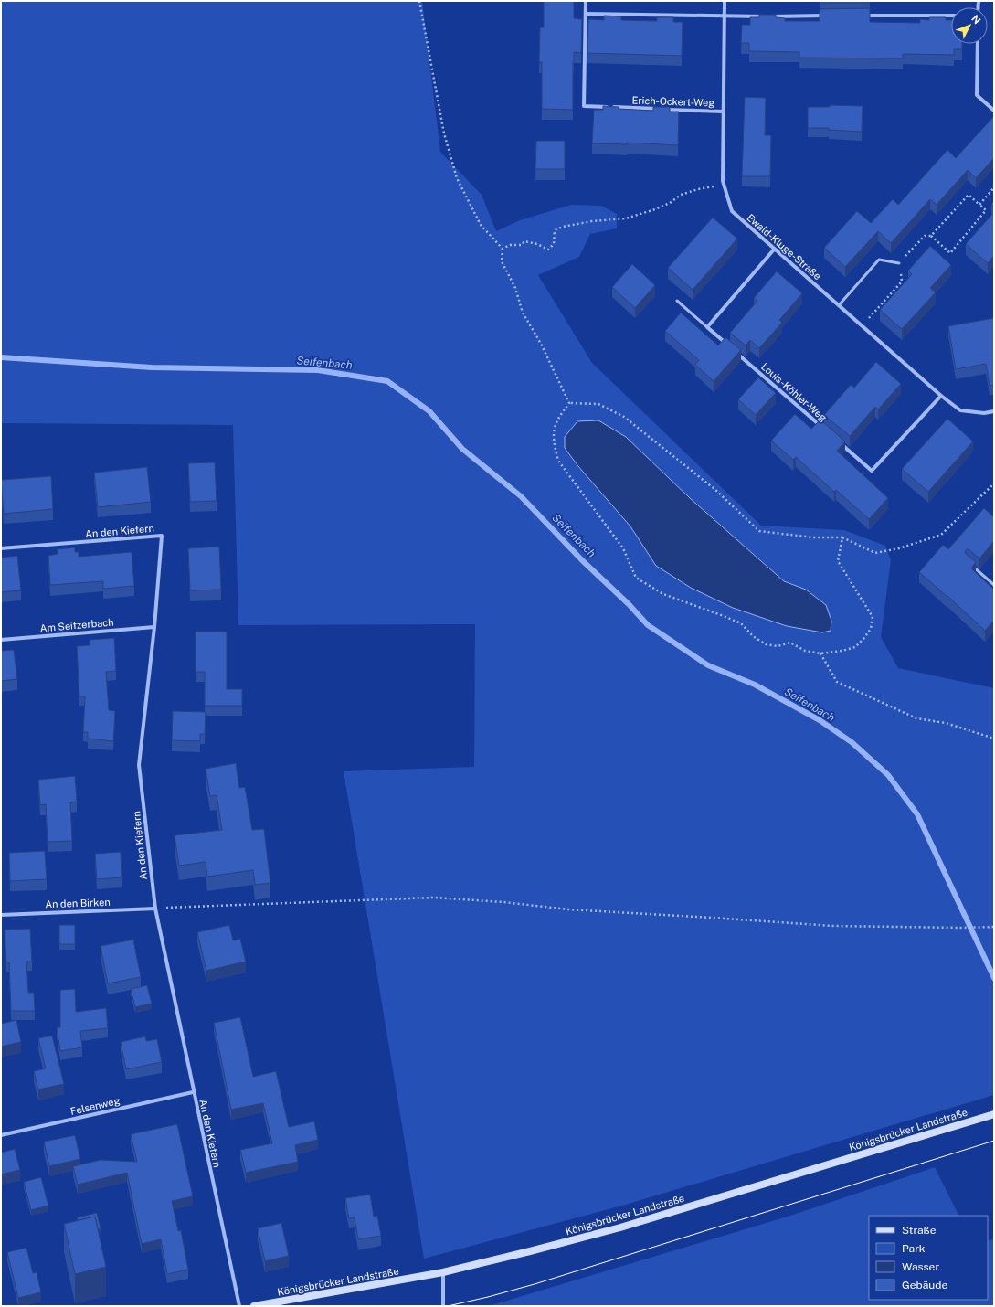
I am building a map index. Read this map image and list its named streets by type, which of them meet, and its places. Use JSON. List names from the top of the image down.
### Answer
{
  "streets": {
    "main road": ["Königsbrücker Landstraße"],
    "street": [
      "Erich-Ockert-Weg",
      "Ewald-Kluge-Straße",
      "Louis-Köhler-Weg",
      "An den Kiefern",
      "Am Seifzerbach",
      "An den Birken",
      "Felsenweg"
    ]
  },
  "crossings": [
    ["Erich-Ockert-Weg", "Ewald-Kluge-Straße"],
    ["An den Kiefern", "Am Seifzerbach"],
    ["An den Kiefern", "An den Birken"],
    ["An den Kiefern", "Felsenweg"]
  ],
  "water": ["Seifenbach"],
  "legend": [
    "Straße",
    "Park",
    "Wasser",
    "Gebäude"
  ],
  "north": "top right"
}
